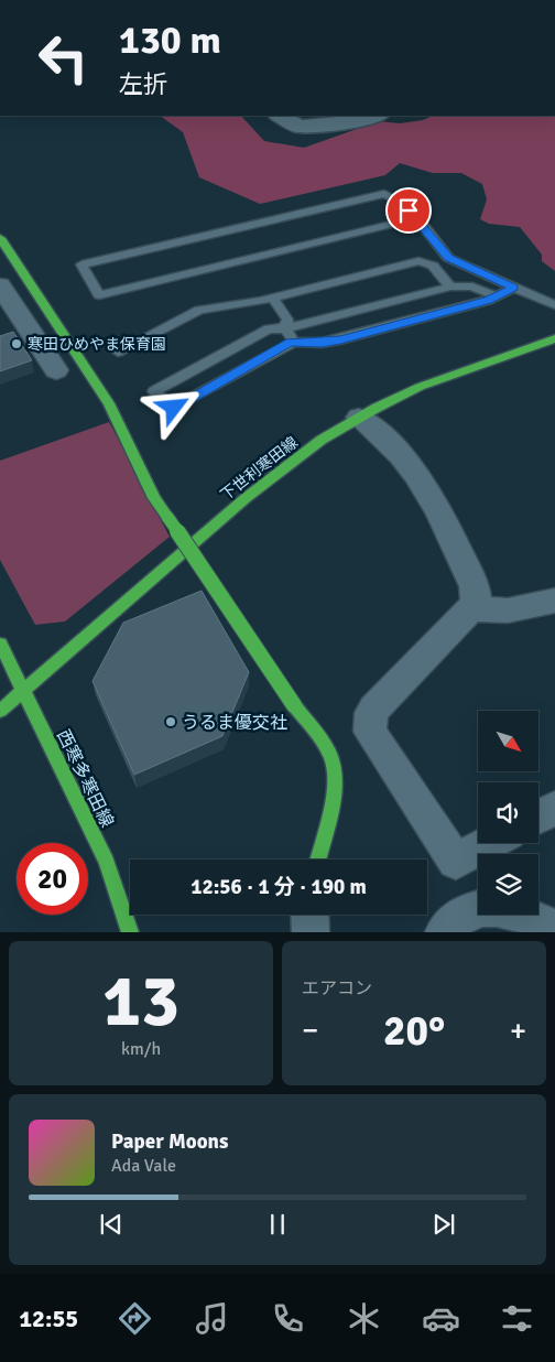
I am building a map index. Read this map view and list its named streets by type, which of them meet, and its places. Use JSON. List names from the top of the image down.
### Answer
{
  "streets": {
    "street": ["下世利寒田線", "西寒多寒田線"]
  },
  "crossings": [
    ["下世利寒田線", "西寒多寒田線"]
  ],
  "places": ["寒田ひめやま保育園", "うるま優交社"],
  "north": "bottom right",
  "page": {
    "turn": ["130 m", "左折"],
    "limit": "20",
    "trip": "12:56 · 1 分 · 190 m",
    "tile": [
      ["13", "km/h"],
      "エアコン"
    ],
    "heat": ["−", "20°", "+"],
    "song": ["Paper Moons", "Ada Vale"],
    "tabs": "12:55"
  }
}
